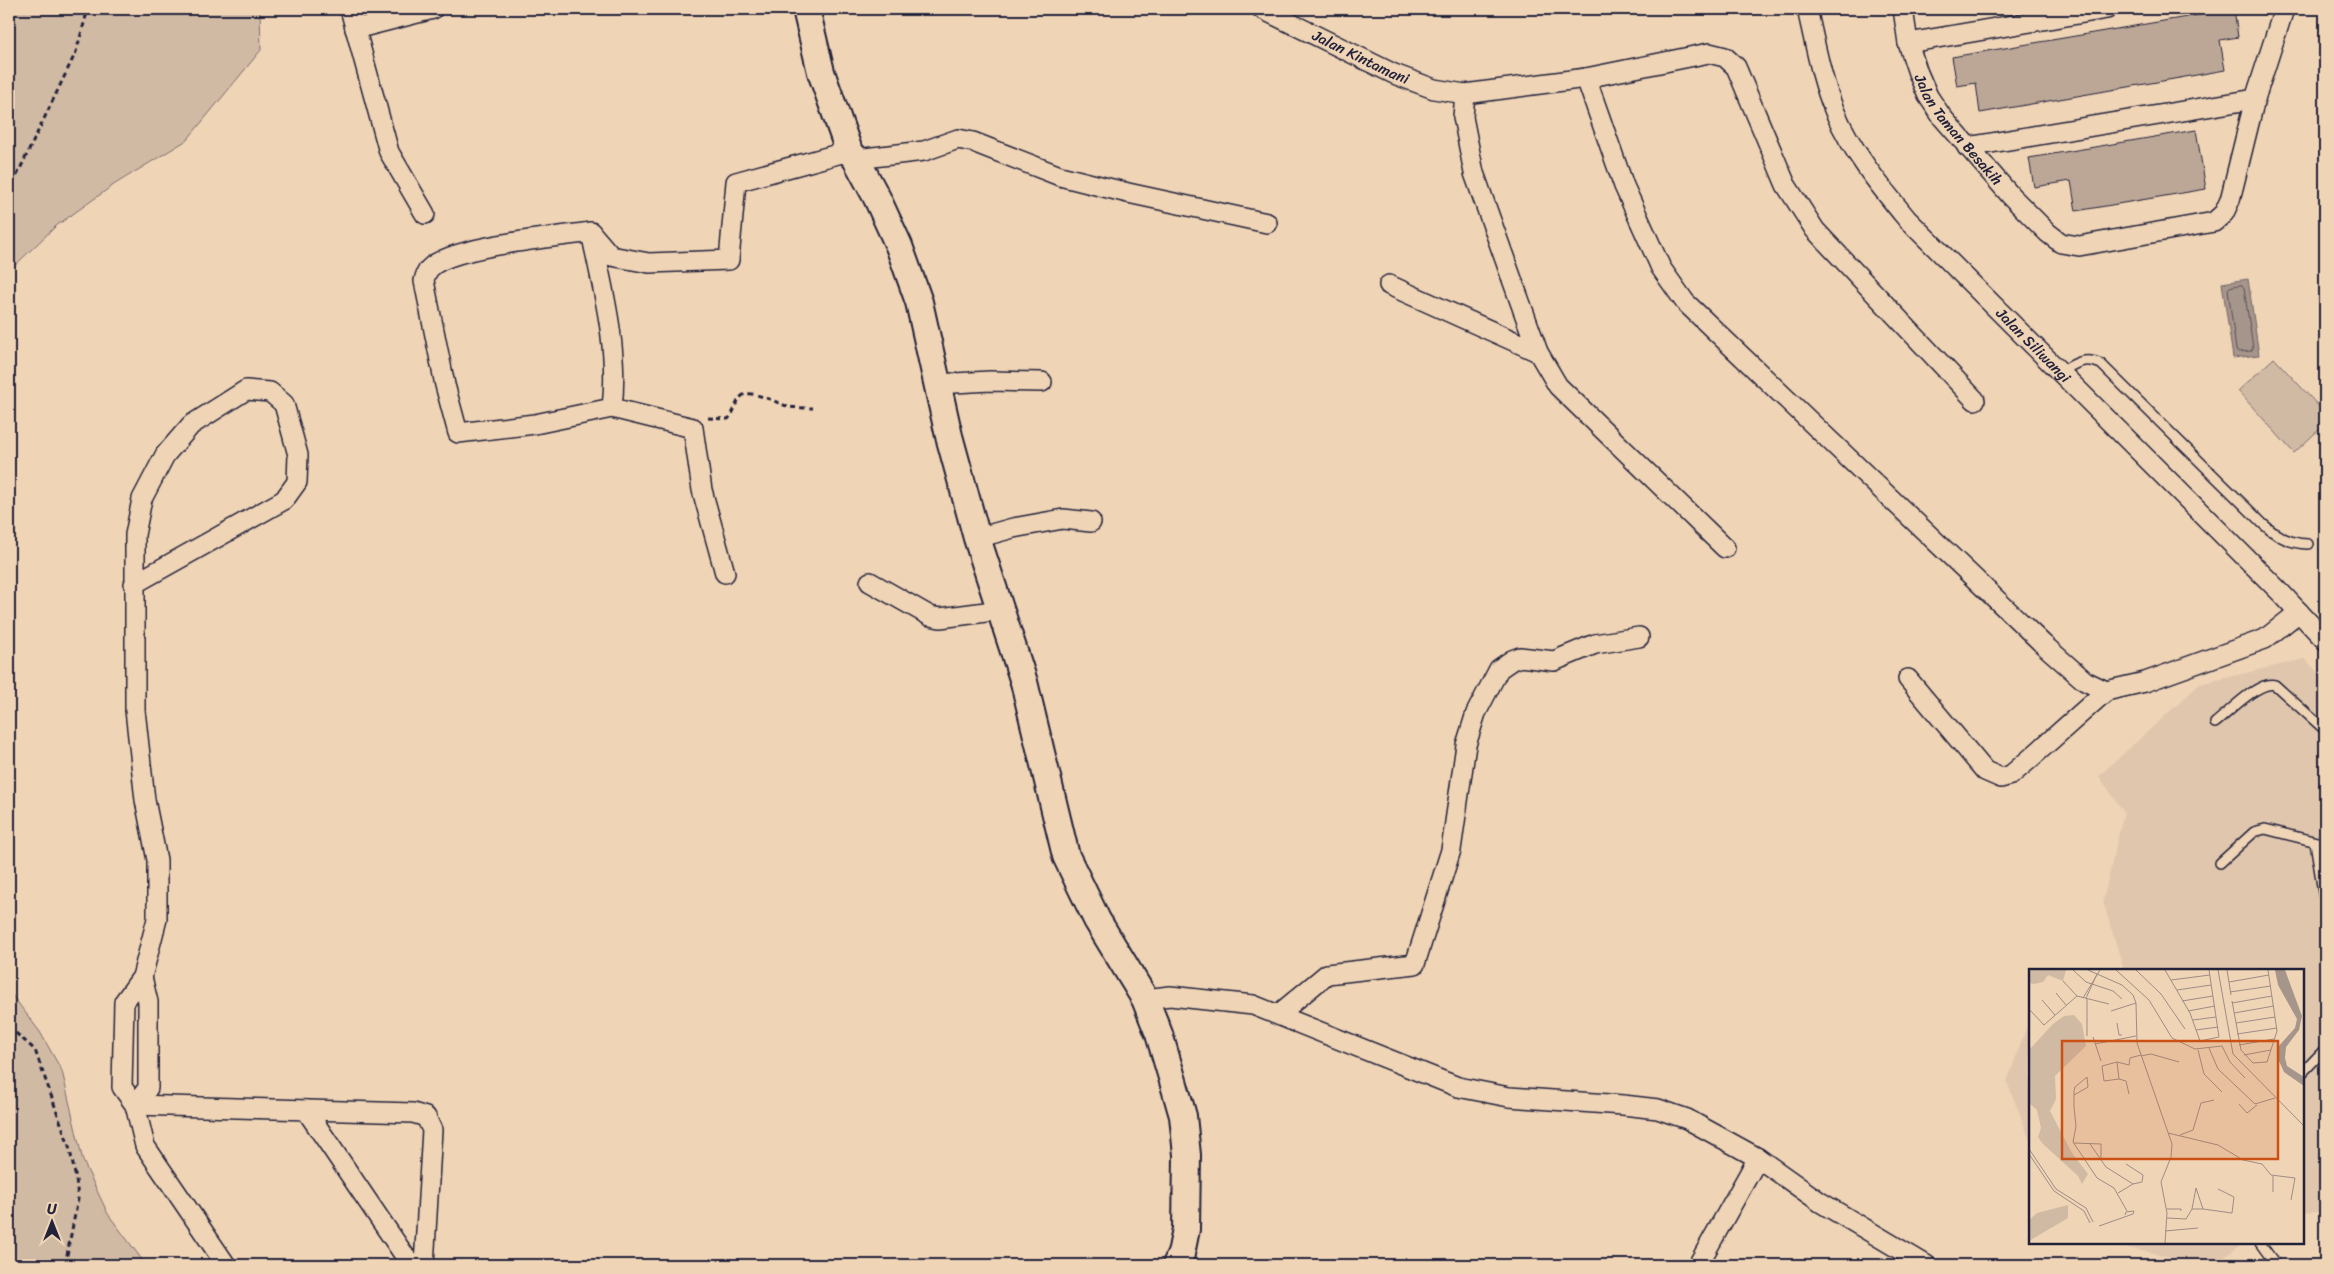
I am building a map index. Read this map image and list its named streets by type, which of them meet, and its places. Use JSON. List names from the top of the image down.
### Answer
{
  "streets": {
    "street": ["Jalan Kintamani", "Jalan Taman Besakih", "Jalan Siliwangi"]
  },
  "north": "top"
}
